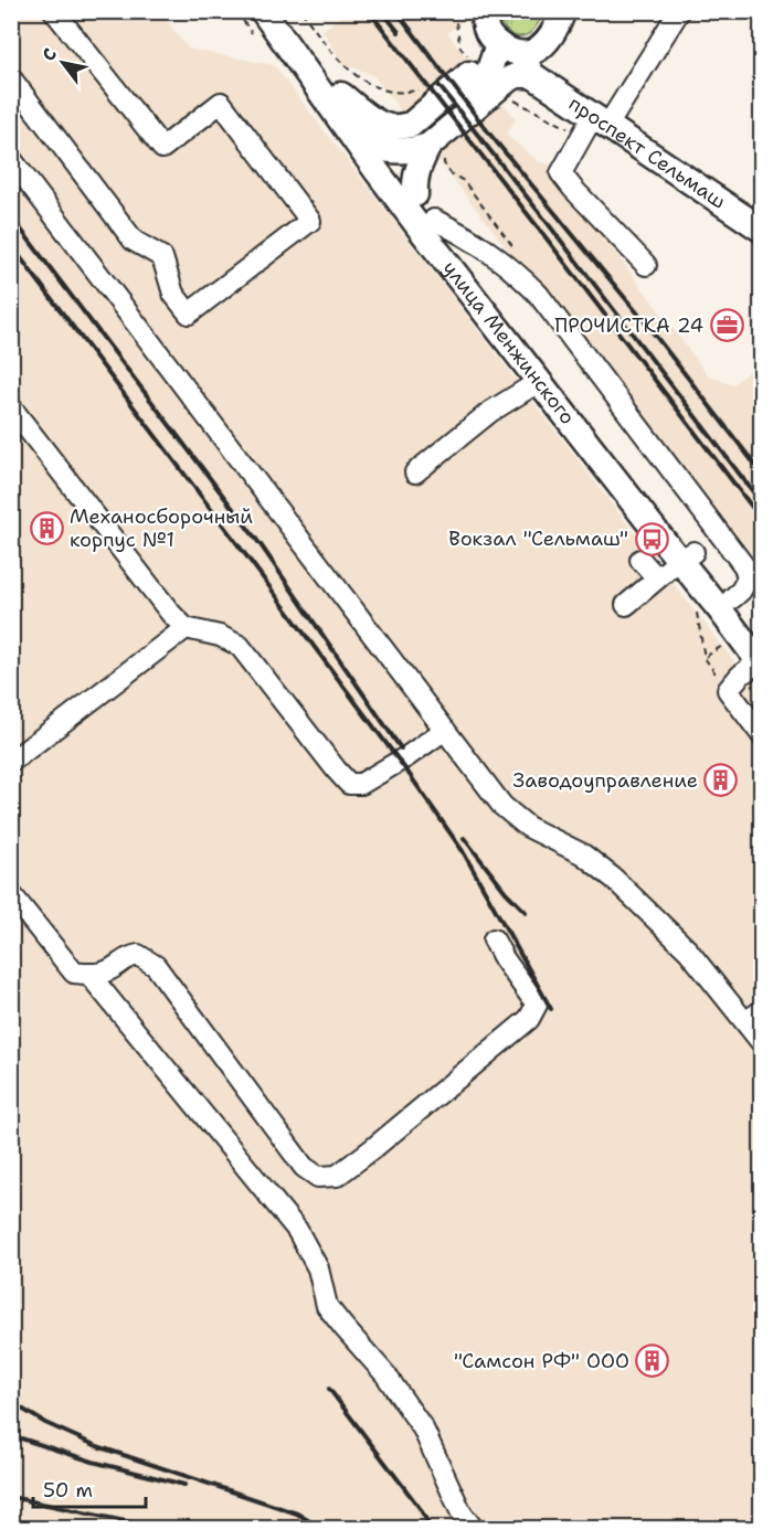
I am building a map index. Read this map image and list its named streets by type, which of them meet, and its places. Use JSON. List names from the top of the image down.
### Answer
{
  "streets": {
    "main road": ["проспект Сельмаш", "улица Менжинского"]
  },
  "places": {
    "office": ["ПРОЧИСТКА 24"],
    "building": ["Механосборочный корпус №1", "Заводоуправление", "\"Самсон РФ\" ООО"],
    "bus stop": ["Вокзал \"Сельмаш\""]
  },
  "scale_bar": "50 m",
  "north": "top left"
}
